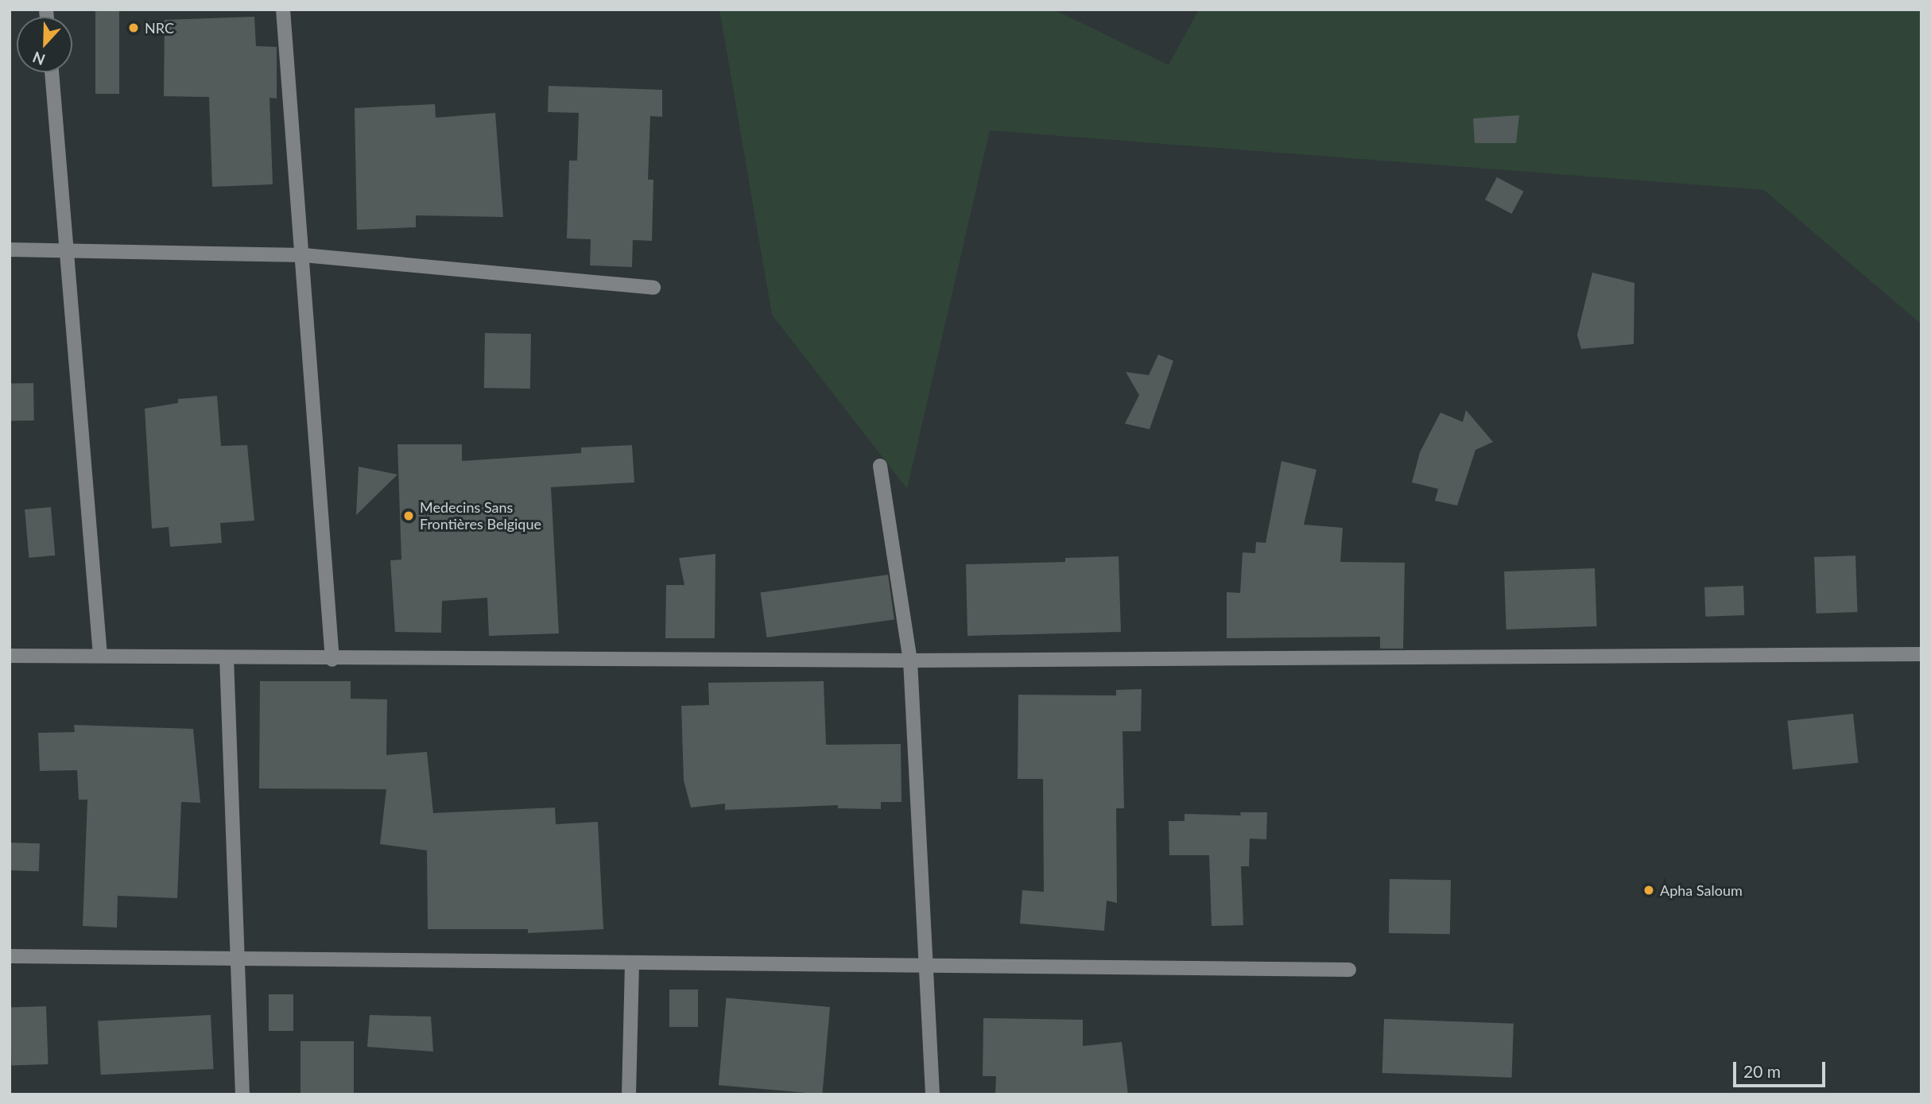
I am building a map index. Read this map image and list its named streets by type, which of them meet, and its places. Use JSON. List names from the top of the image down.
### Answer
{
  "places": ["NRC", "Medecins Sans Frontières Belgique", "Apha Saloum"],
  "scale_bar": "20 m",
  "north": "bottom"
}
